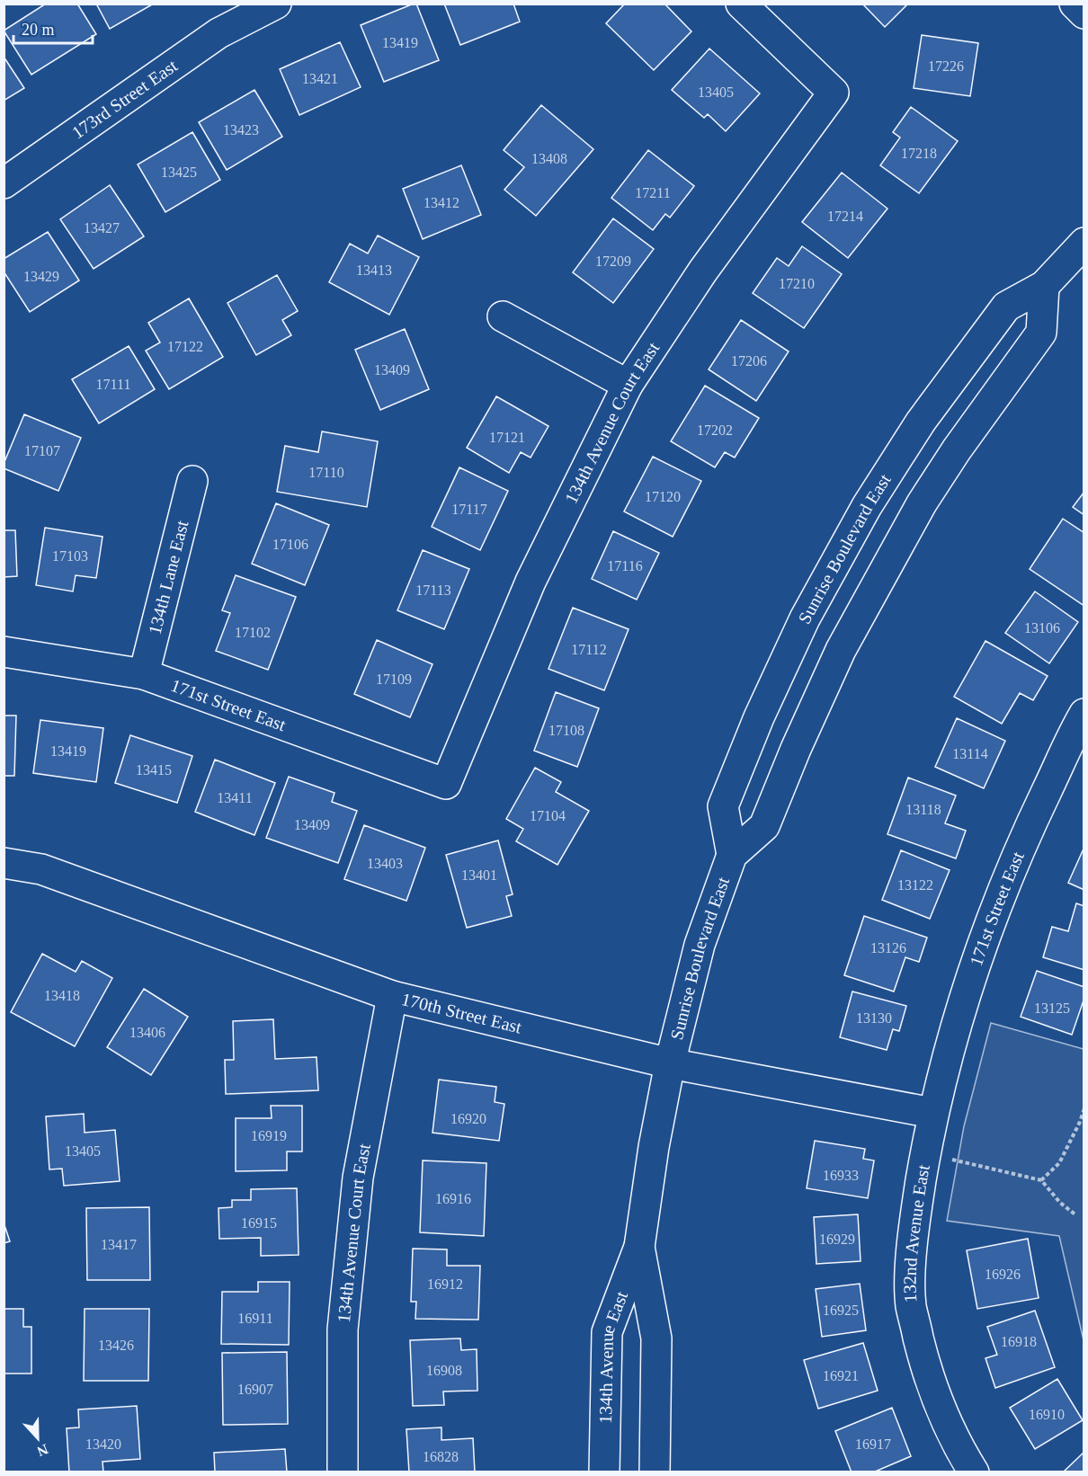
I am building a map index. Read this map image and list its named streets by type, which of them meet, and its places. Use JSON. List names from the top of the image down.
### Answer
{
  "streets": {
    "street": [
      "173rd Street East",
      "134th Avenue Court East",
      "Sunrise Boulevard East",
      "134th Lane East",
      "171st Street East",
      "170th Street East",
      "132nd Avenue East",
      "134th Avenue East"
    ]
  },
  "crossings": [
    ["134th Avenue Court East", "171st Street East"],
    ["134th Avenue Court East", "170th Street East"],
    ["Sunrise Boulevard East", "170th Street East"],
    ["Sunrise Boulevard East", "134th Avenue East"],
    ["134th Lane East", "171st Street East"],
    ["171st Street East", "170th Street East"],
    ["171st Street East", "132nd Avenue East"],
    ["170th Street East", "132nd Avenue East"],
    ["170th Street East", "134th Avenue East"]
  ],
  "house_numbers": [
    "13419",
    "17226",
    "13421",
    "13405",
    "13423",
    "17218",
    "13408",
    "13425",
    "17211",
    "13412",
    "17214",
    "13427",
    "17209",
    "13413",
    "13429",
    "17210",
    "17122",
    "17206",
    "13409",
    "17111",
    "17202",
    "17121",
    "17107",
    "17110",
    "17120",
    "17117",
    "17106",
    "17103",
    "17116",
    "17113",
    "13106",
    "17102",
    "17112",
    "17109",
    "17108",
    "13419",
    "13114",
    "13415",
    "13411",
    "13118",
    "17104",
    "13409",
    "13403",
    "13401",
    "13122",
    "13126",
    "13418",
    "13125",
    "13130",
    "13406",
    "16920",
    "16919",
    "13405",
    "16933",
    "16916",
    "16915",
    "16929",
    "13417",
    "16926",
    "16912",
    "16925",
    "16911",
    "16918",
    "13426",
    "16908",
    "16921",
    "16907",
    "16910",
    "13420",
    "16917",
    "16828"
  ],
  "scale_bar": "20 m",
  "north": "bottom"
}
